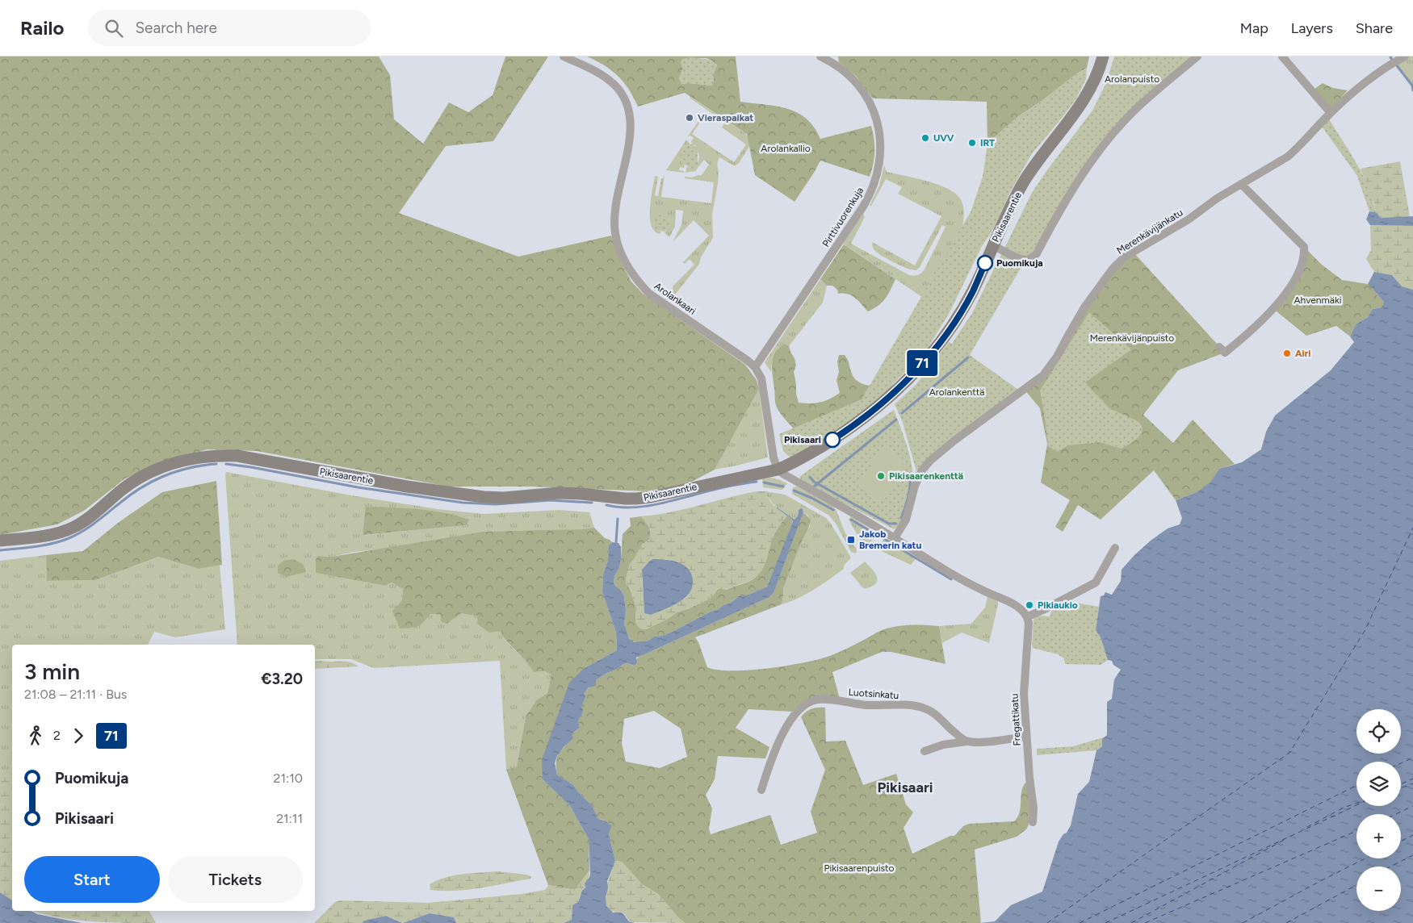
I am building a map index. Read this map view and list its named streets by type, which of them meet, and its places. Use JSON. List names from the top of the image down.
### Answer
{
  "streets": {
    "street": [
      "Pirttivuorenkuja",
      "Pikisaarentie",
      "Merenkävijänkatu",
      "Arolankaari",
      "Luotsinkatu",
      "Fregattikatu"
    ]
  },
  "crossings": [
    ["Pirttivuorenkuja", "Arolankaari"]
  ],
  "districts": ["Pikisaari"],
  "parks": [
    "Arolanpuisto",
    "Arolankallio",
    "Ahvenmäki",
    "Merenkävijänpuisto",
    "Arolankenttä",
    "Pikisaarenpuisto"
  ],
  "places": {
    "other": [
      "Vieraspaikat",
      "UVV",
      "IRT",
      "Puomikuja",
      "Airi",
      "Pikisaari",
      "Pikisaarenkenttä",
      "Pikiaukio"
    ],
    "transit": ["Jakob Bremerin katu"]
  },
  "lines": ["bus line 71"],
  "page": {
    "header": "Railo",
    "search": "Search here",
    "nav": ["Map", "Layers", "Share"],
    "on_map": "71",
    "heading": ["3 min", "21:08 – 21:11 · Bus", "€3.20"],
    "map_buttons": ["+", "−"],
    "legs": ["2", "71"],
    "list": [
      {
        "name": "Puomikuja",
        "value": "21:10"
      },
      {
        "name": "Pikisaari",
        "value": "21:11"
      }
    ],
    "buttons": ["Start", "Tickets"]
  }
}
